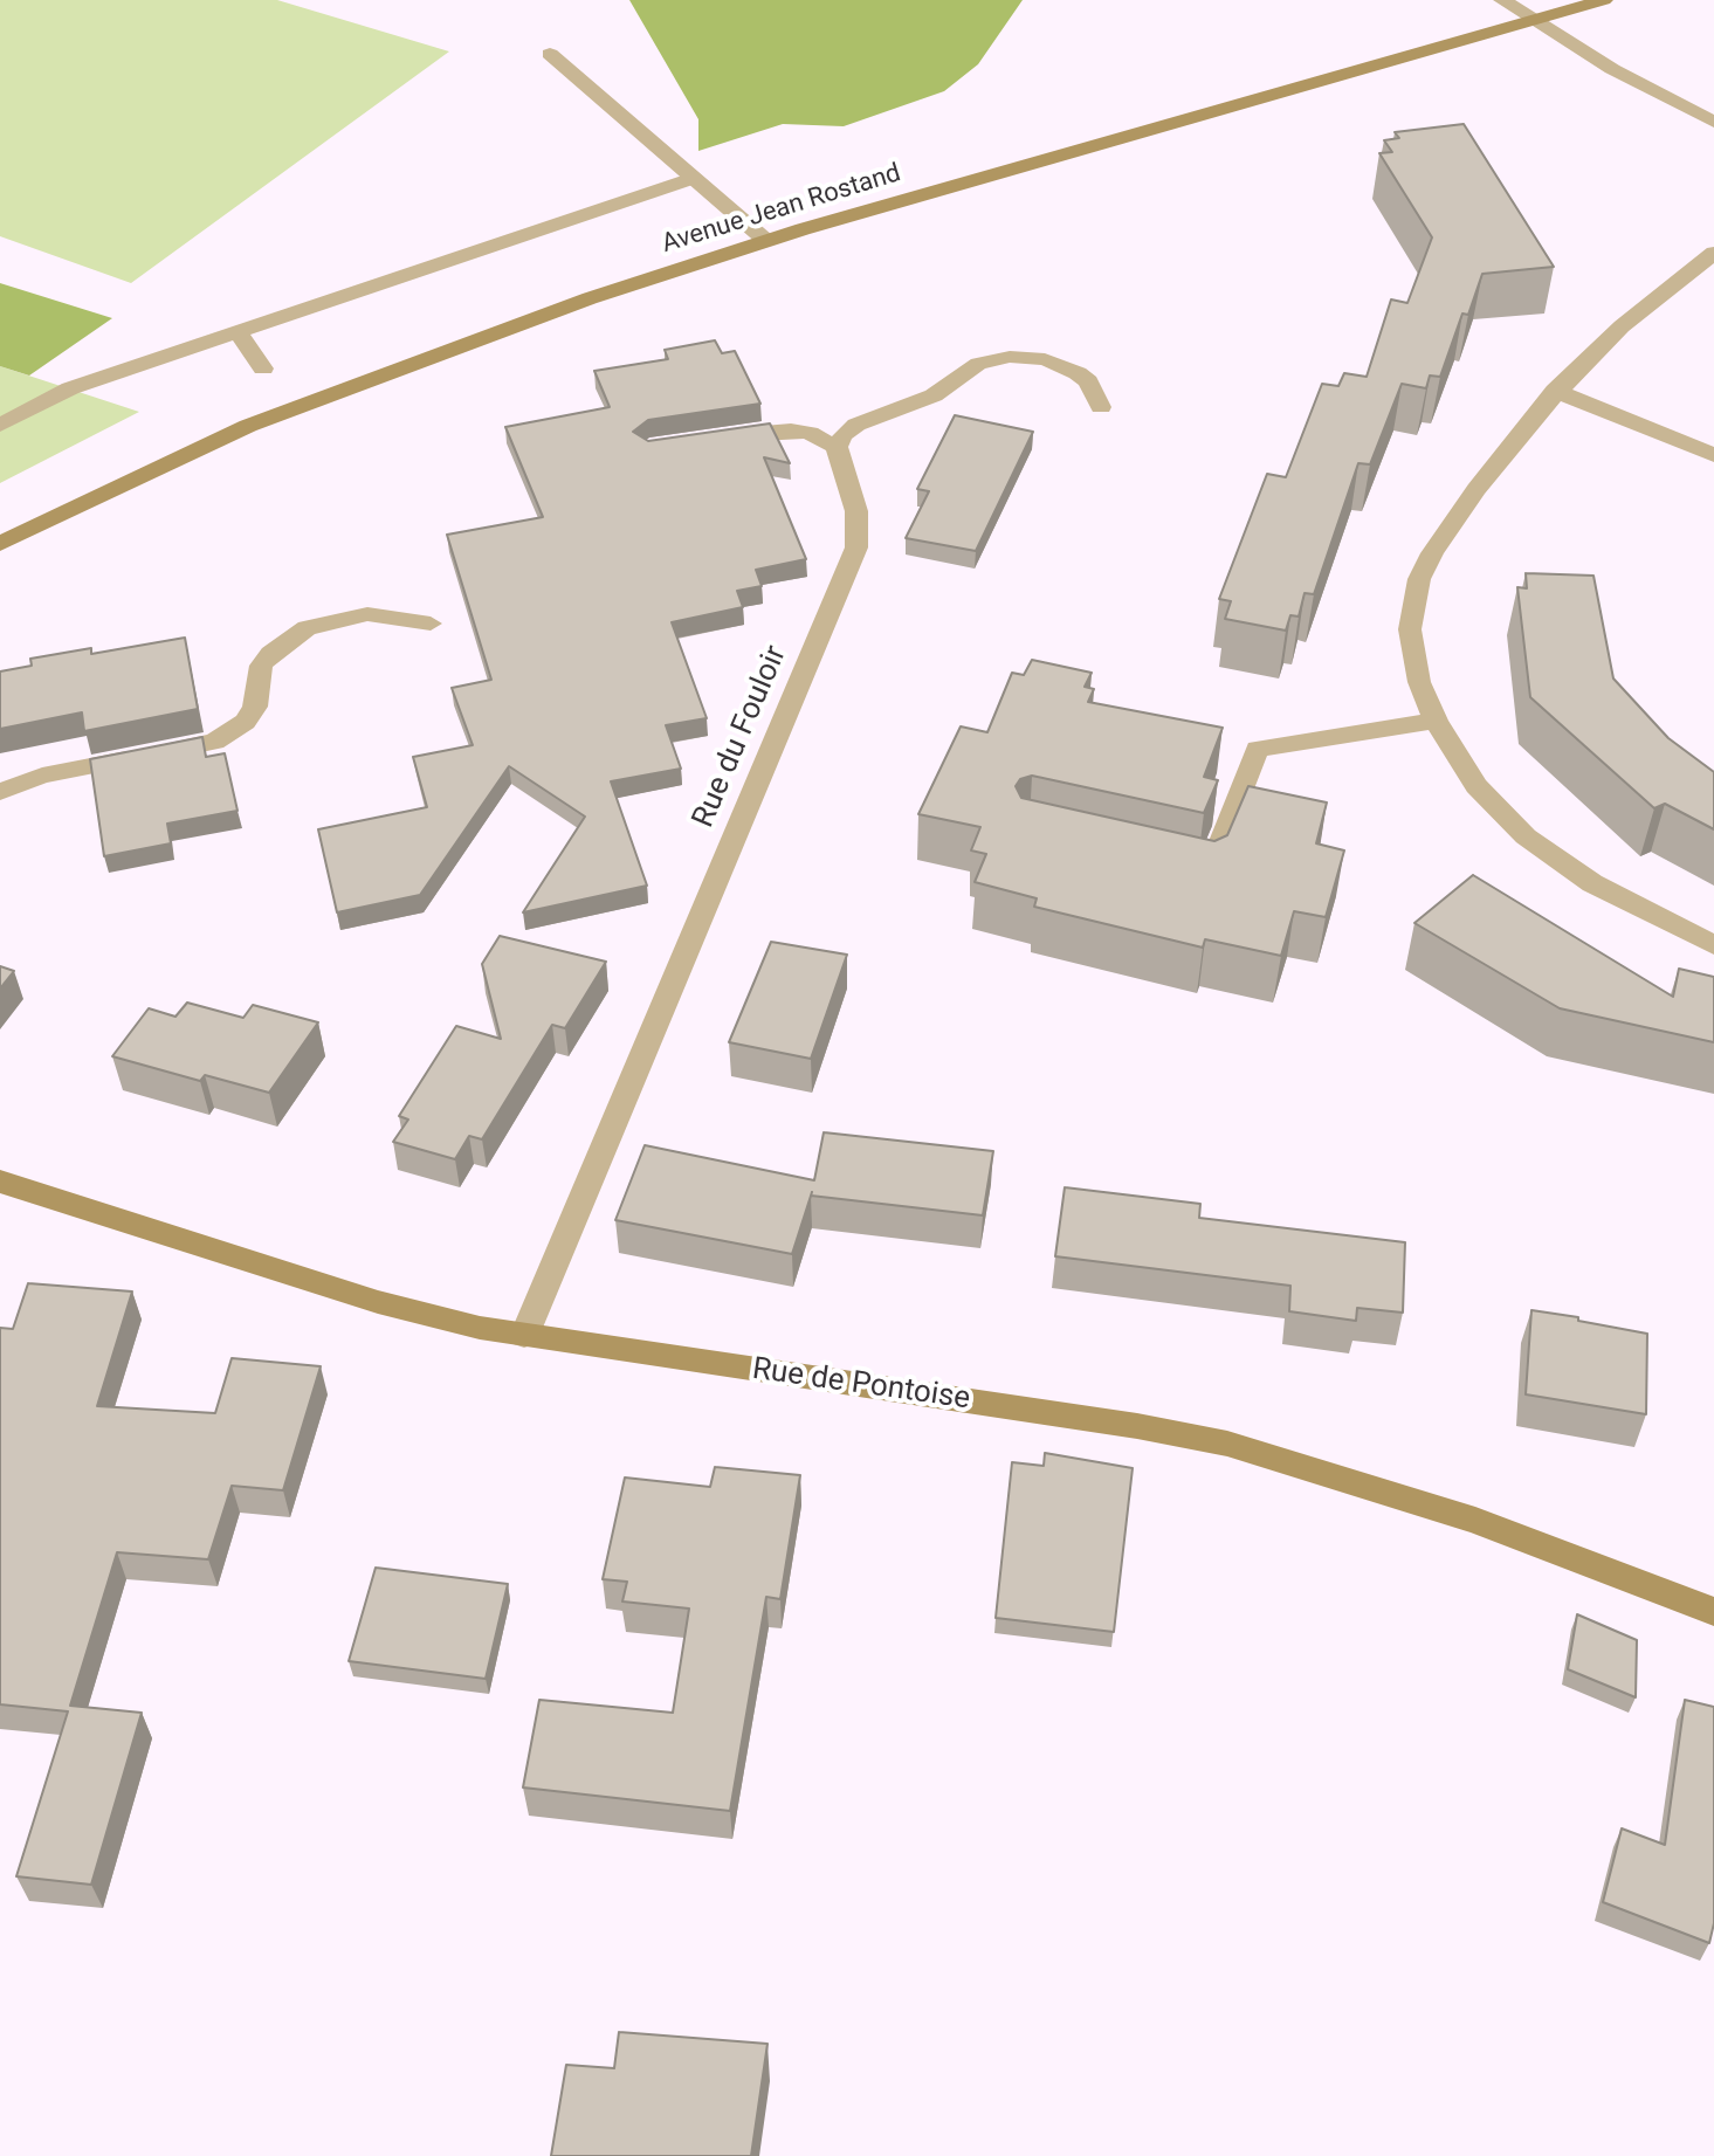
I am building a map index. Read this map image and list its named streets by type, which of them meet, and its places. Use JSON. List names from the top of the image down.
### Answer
{
  "streets": {
    "street": ["Avenue Jean Rostand", "Rue du Fouloir", "Rue de Pontoise"]
  },
  "crossings": [
    ["Rue du Fouloir", "Rue de Pontoise"]
  ]
}
